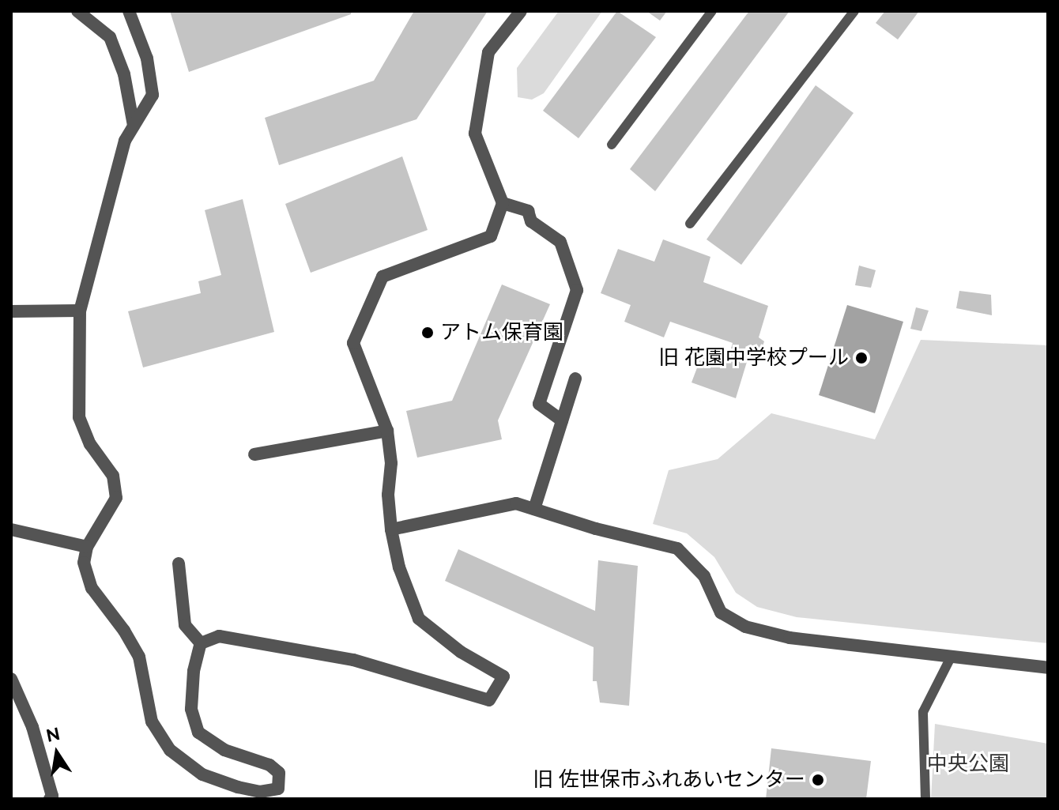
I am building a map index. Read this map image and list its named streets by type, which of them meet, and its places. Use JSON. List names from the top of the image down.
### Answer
{
  "parks": ["中央公園"],
  "places": ["アトム保育園", "旧 花園中学校プール", "旧 佐世保市ふれあいセンター"],
  "north": "top"
}
